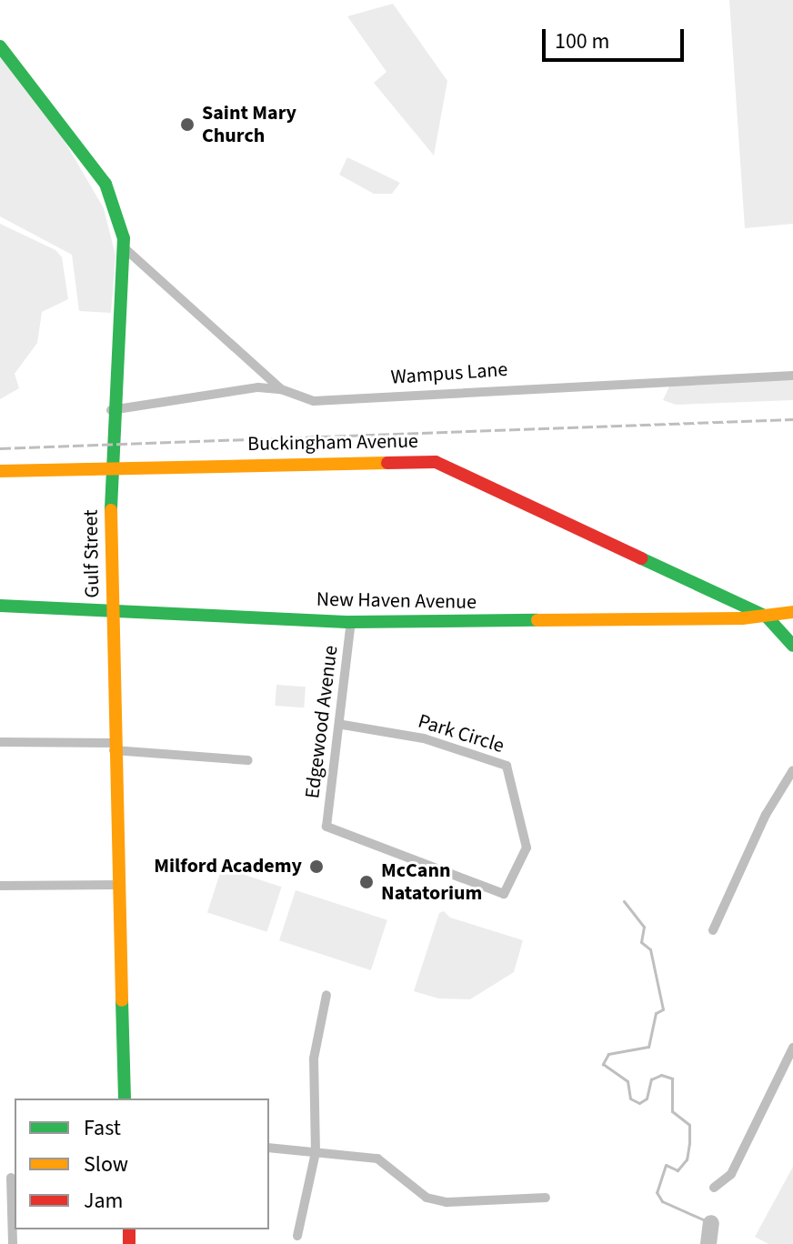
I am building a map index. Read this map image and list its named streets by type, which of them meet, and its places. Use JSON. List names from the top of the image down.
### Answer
{
  "streets": {
    "street": [
      "Wampus Lane",
      "Buckingham Avenue",
      "Gulf Street",
      "New Haven Avenue",
      "Edgewood Avenue",
      "Park Circle"
    ]
  },
  "crossings": [
    ["Wampus Lane", "Gulf Street"],
    ["Buckingham Avenue", "Gulf Street"],
    ["Buckingham Avenue", "New Haven Avenue"],
    ["Gulf Street", "New Haven Avenue"],
    ["New Haven Avenue", "Edgewood Avenue"],
    ["Edgewood Avenue", "Park Circle"]
  ],
  "places": ["Saint Mary Church", "Milford Academy", "McCann Natatorium"],
  "legend": ["Fast", "Slow", "Jam"],
  "scale_bar": "100 m"
}
